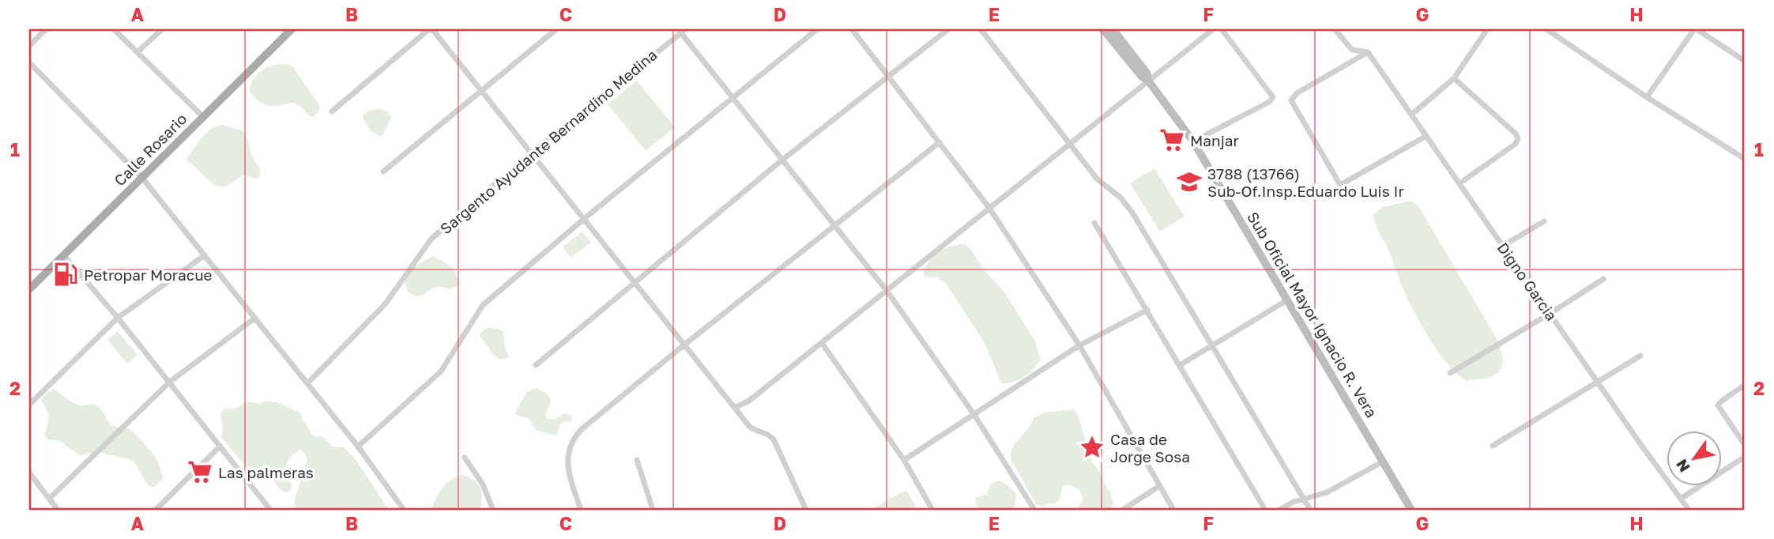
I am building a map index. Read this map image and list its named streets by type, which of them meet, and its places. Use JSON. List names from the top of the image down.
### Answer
{
  "streets": {
    "main road": ["Calle Rosario"],
    "street": ["Sargento Ayudante Bernardino Medina", "Digno Garcia", "Sub Oficial Mayor Ignacio R. Vera"]
  },
  "places": {
    "supermarket": ["Manjar", "Las palmeras"],
    "school or university": ["3788 (13766) Sub-Of.Insp.Eduardo Luis Ir"],
    "fuel station": ["Petropar Moracue"],
    "place": ["Casa de Jorge Sosa"]
  },
  "north": "bottom left",
  "grid": {
    "columns": [
      "A",
      "B",
      "C",
      "D",
      "E",
      "F",
      "G",
      "H"
    ],
    "rows": ["1", "2"]
  }
}
